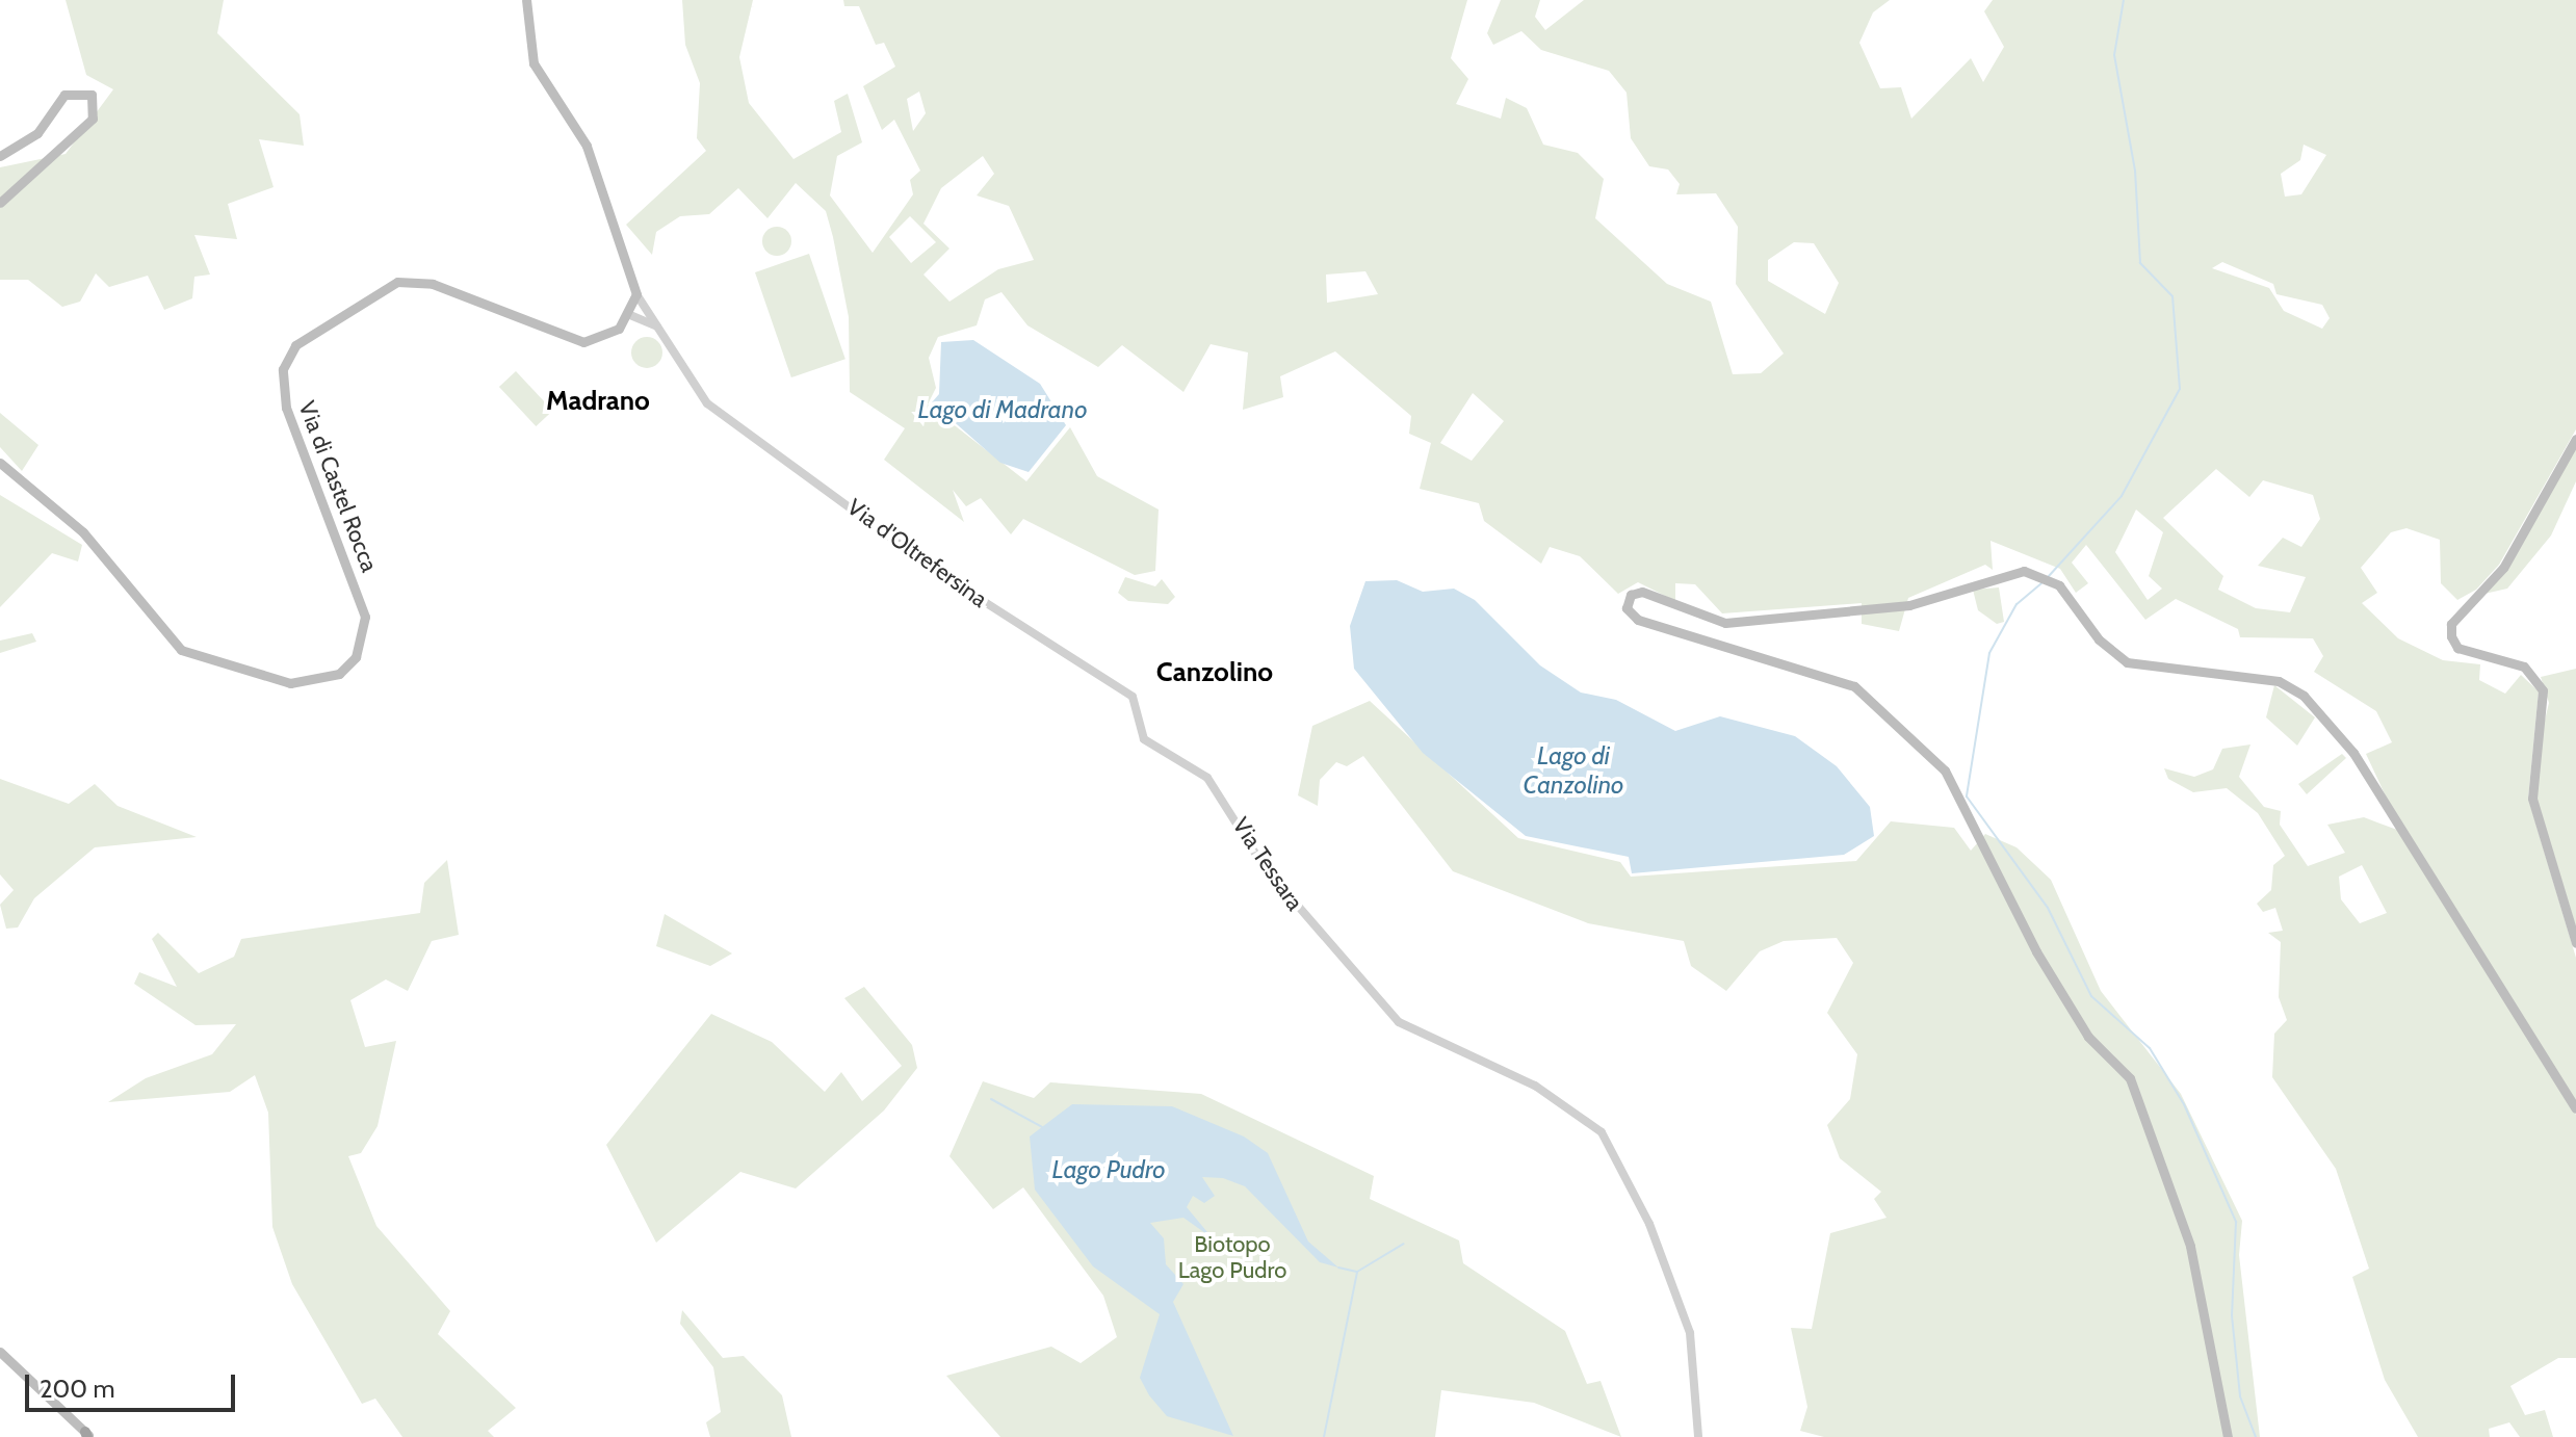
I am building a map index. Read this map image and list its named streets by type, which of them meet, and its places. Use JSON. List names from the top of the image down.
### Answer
{
  "streets": {
    "main road": ["Via di Castel Rocca"],
    "street": ["Via d'Oltrefersina", "Via Tessara"]
  },
  "crossings": [
    ["Via d'Oltrefersina", "Via Tessara"]
  ],
  "districts": ["Madrano", "Canzolino"],
  "water": ["Lago di Madrano", "Lago di Canzolino", "Lago Pudro"],
  "parks": ["Biotopo Lago Pudro"],
  "scale_bar": "200 m"
}
